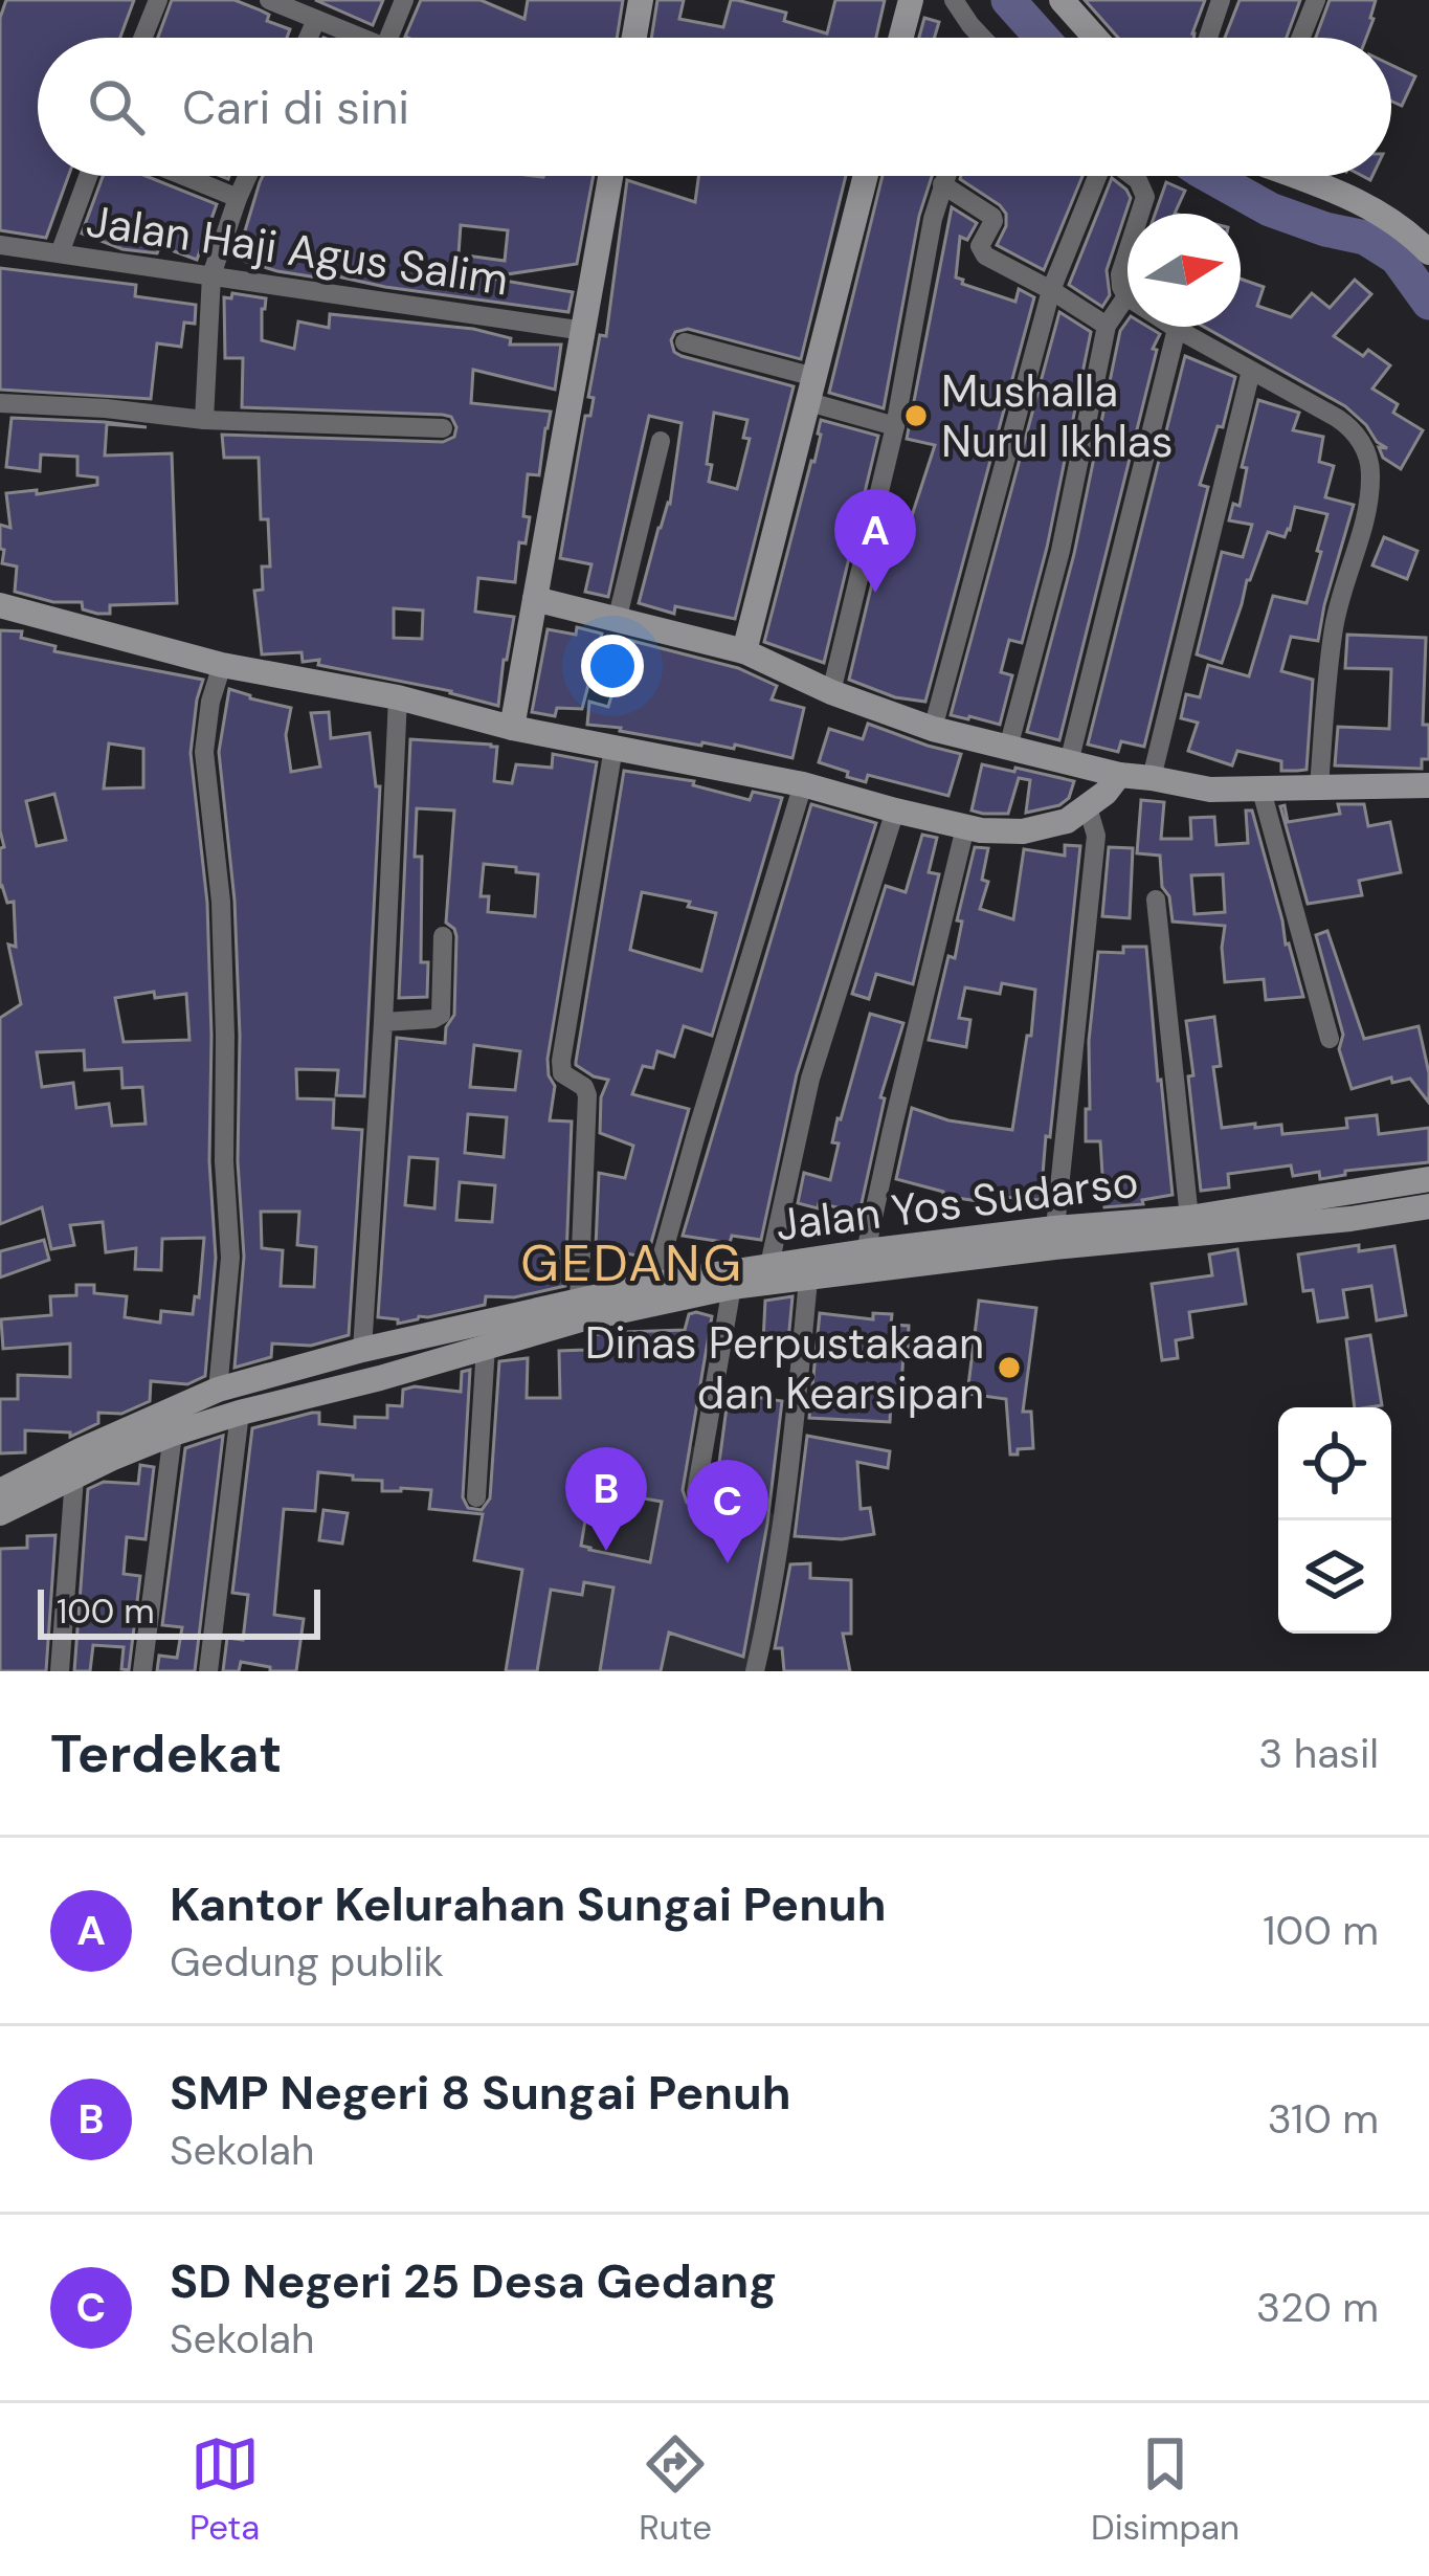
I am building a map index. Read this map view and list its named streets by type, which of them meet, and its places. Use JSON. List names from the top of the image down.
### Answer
{
  "streets": {
    "street": ["Jalan Haji Agus Salim", "Jalan Yos Sudarso"]
  },
  "districts": ["GEDANG"],
  "places": ["Mushalla Nurul Ikhlas", "Dinas Perpustakaan dan Kearsipan"],
  "scale_bar": "100 m",
  "north": "right",
  "page": {
    "search": "Cari di sini",
    "pins": ["A", "B", "C"],
    "scale": "100 m",
    "heading": ["Terdekat", "3 hasil"],
    "list": [
      {
        "mark": "A",
        "name": "Kantor Kelurahan Sungai Penuh",
        "note": "Gedung publik",
        "value": "100 m"
      },
      {
        "mark": "B",
        "name": "SMP Negeri 8 Sungai Penuh",
        "note": "Sekolah",
        "value": "310 m"
      },
      {
        "mark": "C",
        "name": "SD Negeri 25 Desa Gedang",
        "note": "Sekolah",
        "value": "320 m"
      }
    ],
    "nav": ["Peta", "Rute", "Disimpan"]
  }
}
